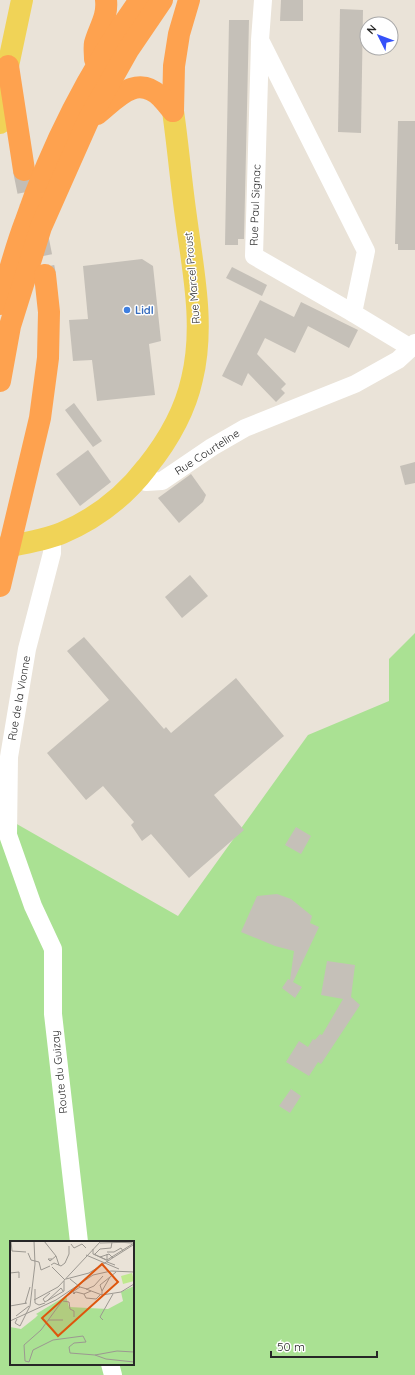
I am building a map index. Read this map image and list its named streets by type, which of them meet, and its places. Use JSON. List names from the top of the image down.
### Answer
{
  "streets": {
    "main road": ["Rue Marcel Proust"],
    "street": [
      "Rue Paul Signac",
      "Rue Courteline",
      "Rue de la Vionne",
      "Route du Guizay"
    ]
  },
  "crossings": [
    ["Rue Paul Signac", "Rue Courteline"],
    ["Rue Marcel Proust", "Rue Courteline"],
    ["Rue de la Vionne", "Route du Guizay"]
  ],
  "places": ["Lidl"],
  "scale_bar": "50 m",
  "north": "top left"
}
